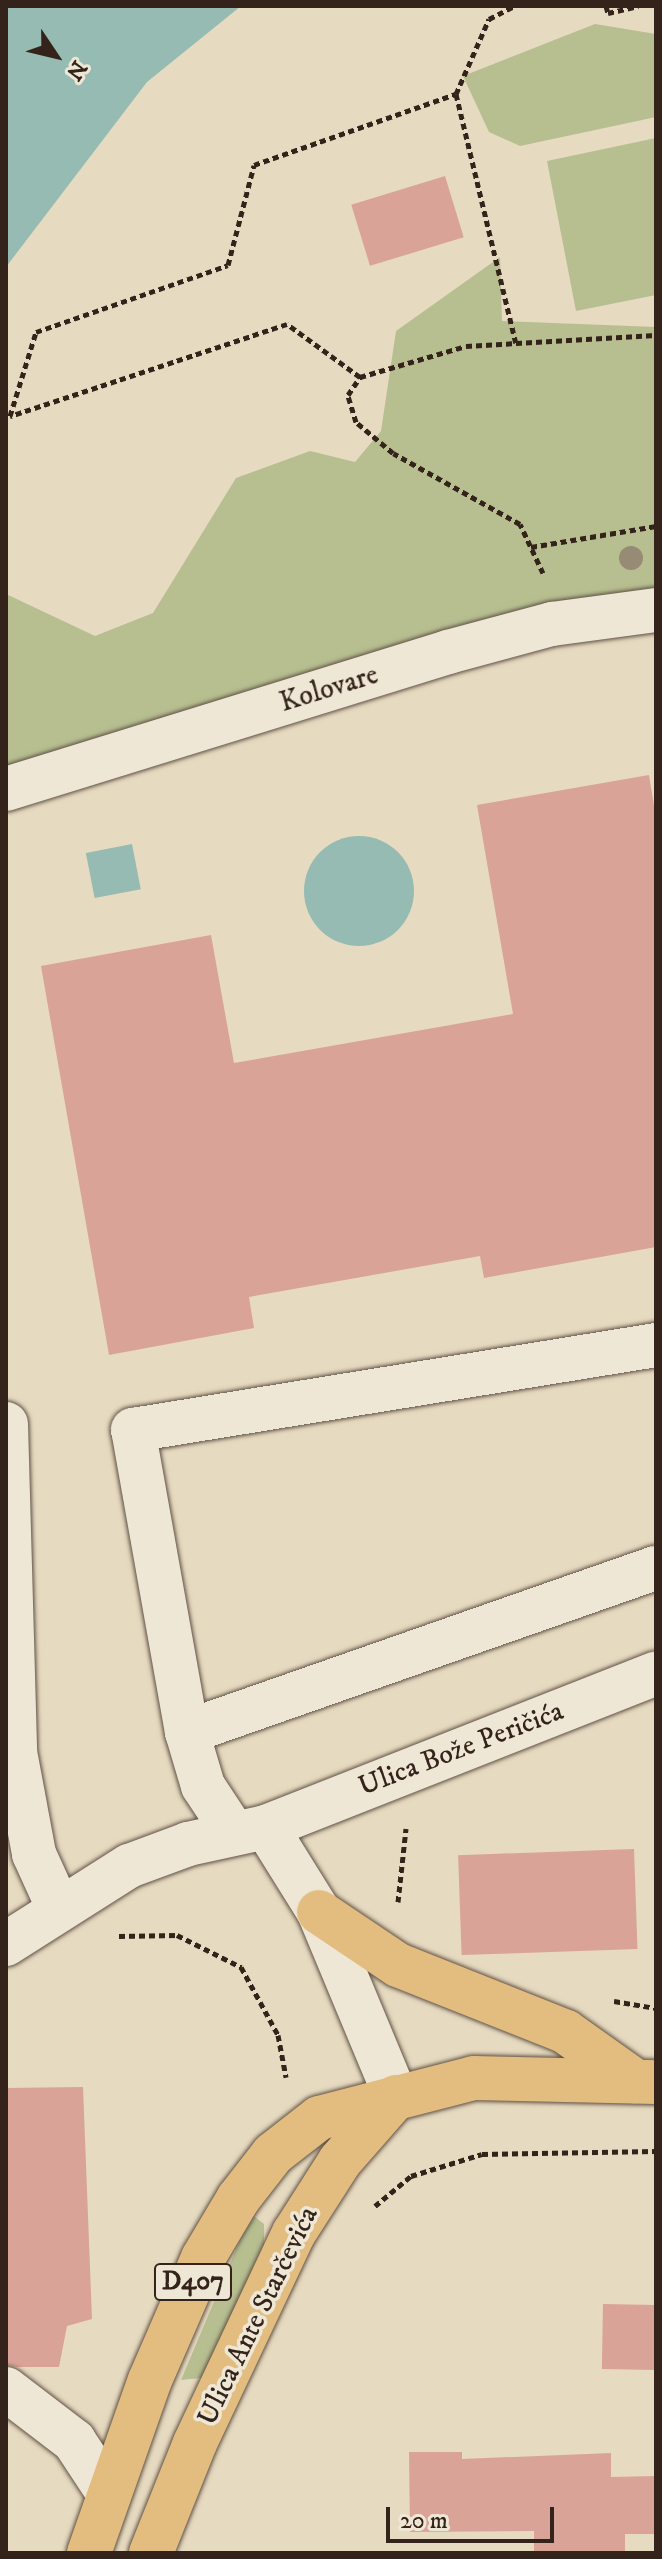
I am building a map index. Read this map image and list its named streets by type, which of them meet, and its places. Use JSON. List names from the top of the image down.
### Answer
{
  "streets": {
    "main road": ["D407", "Ulica Ante Starčevića"],
    "street": ["Kolovare", "Ulica Bože Peričića"]
  },
  "crossings": [
    ["D407", "Ulica Ante Starčevića"]
  ],
  "scale_bar": "20 m",
  "north": "bottom right"
}
